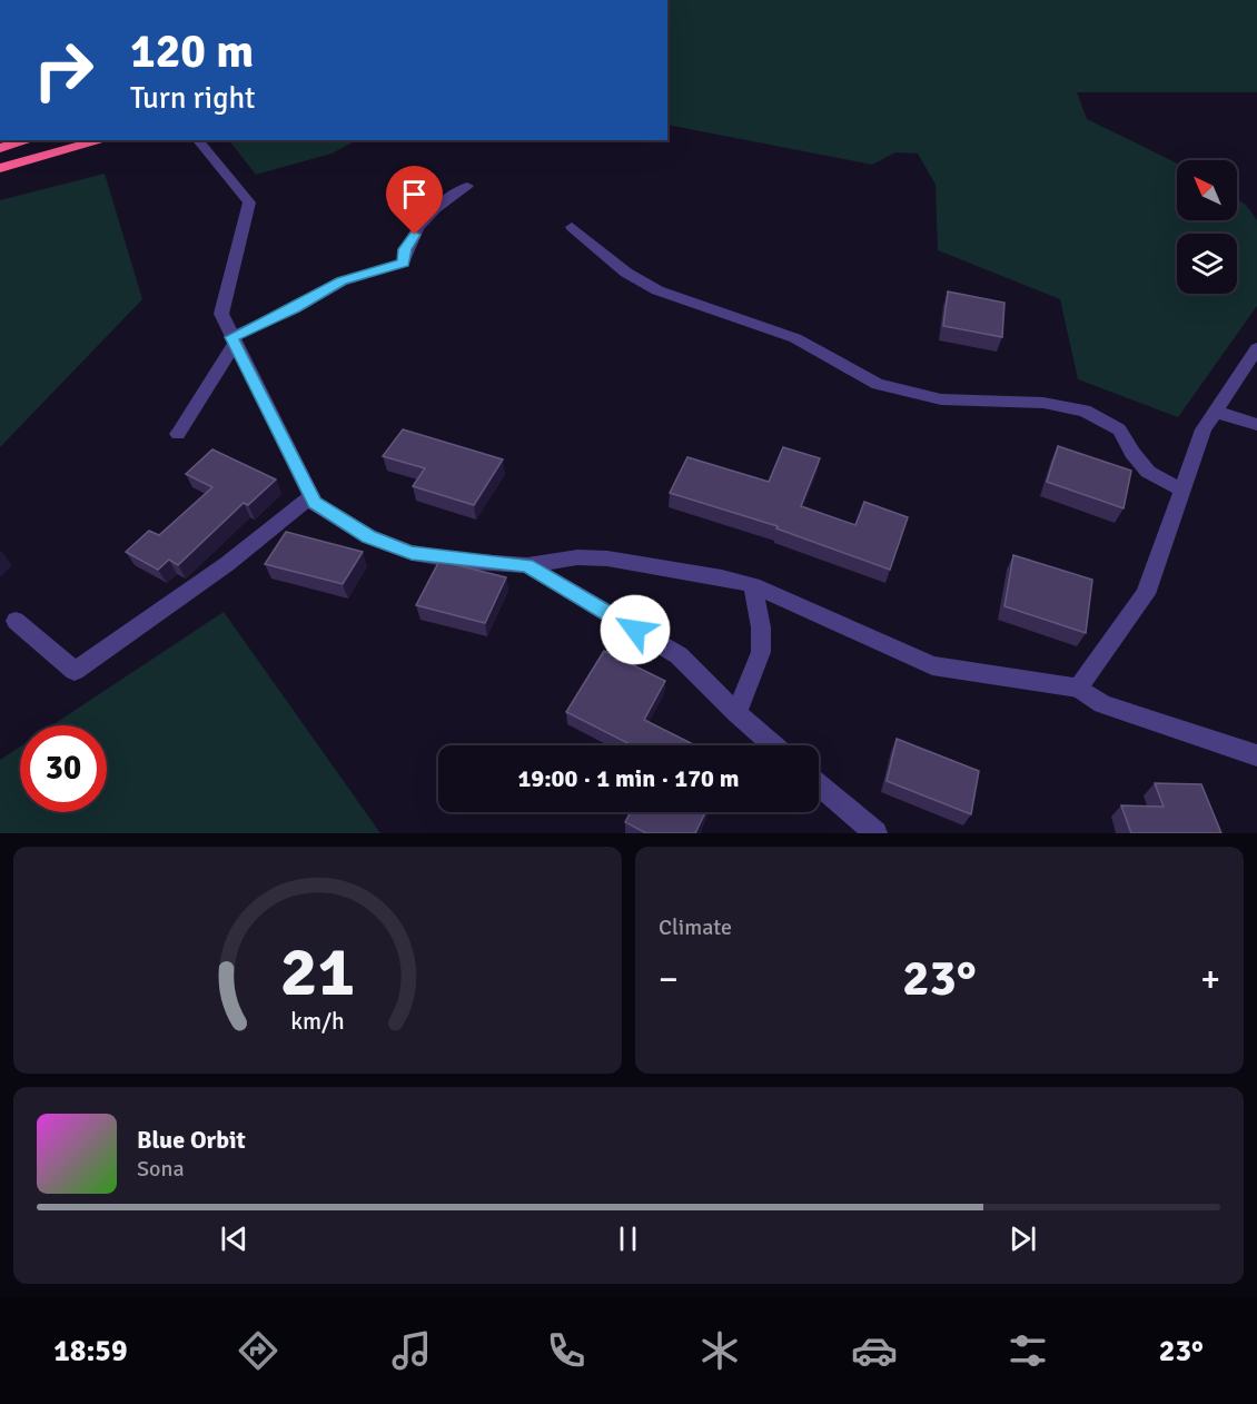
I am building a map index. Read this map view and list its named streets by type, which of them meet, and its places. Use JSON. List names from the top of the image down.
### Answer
{
  "north": "top left",
  "page": {
    "turn": ["120 m", "Turn right"],
    "limit": "30",
    "trip": "19:00 · 1 min · 170 m",
    "tile": "Climate",
    "heat": ["−", "23°", "+"],
    "song": ["Blue Orbit", "Sona"],
    "tabs": ["18:59", "23°"],
    "gauge": ["21", "km/h"]
  }
}
